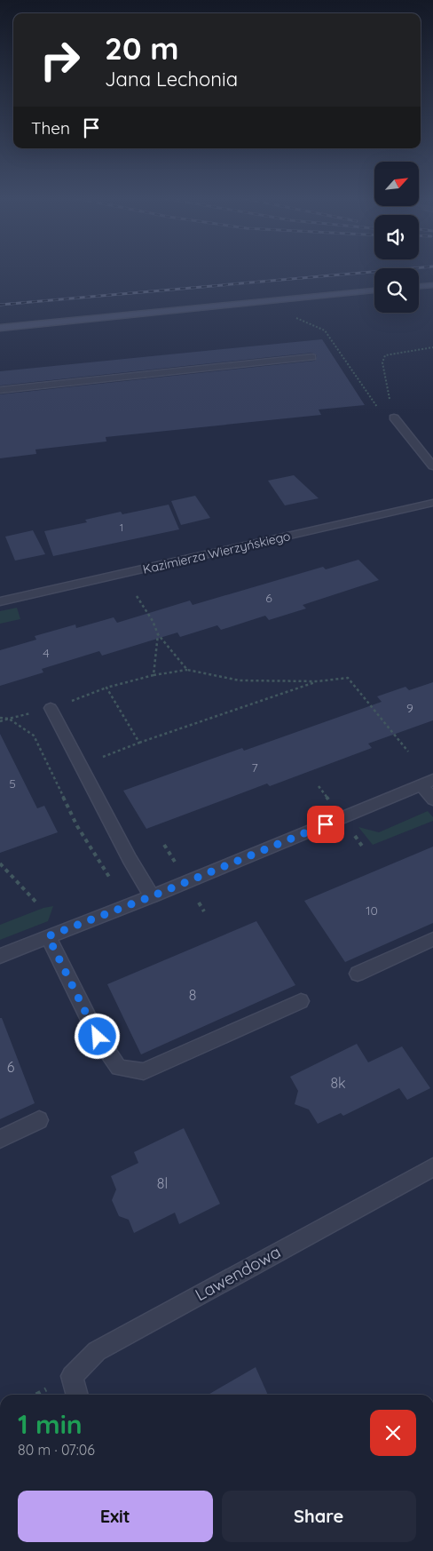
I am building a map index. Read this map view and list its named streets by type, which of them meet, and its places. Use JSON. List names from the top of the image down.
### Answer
{
  "streets": {
    "street": ["Kazimierza Wierzyńskiego", "Lawendowa"]
  },
  "house_numbers": [
    "1",
    "6",
    "4",
    "9",
    "7",
    "5",
    "10",
    "8",
    "6",
    "8k",
    "8l"
  ],
  "north": "top right",
  "page": {
    "turn": ["20 m", "Jana Lechonia"],
    "then": "Then",
    "heading": ["1 min", "80 m · 07:06"],
    "buttons": ["Exit", "Share"]
  }
}
